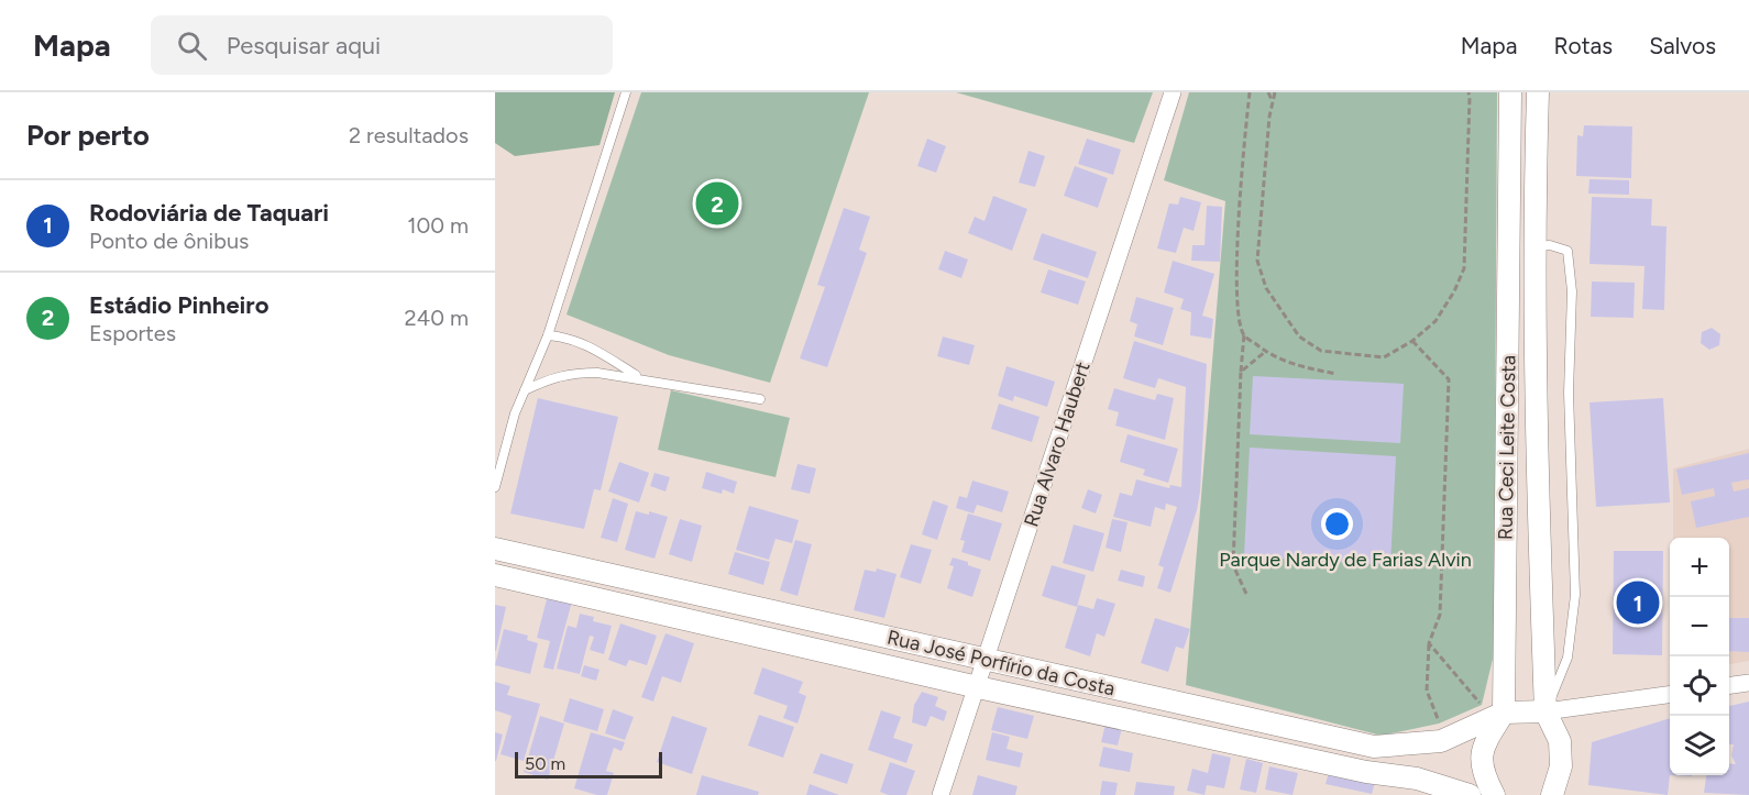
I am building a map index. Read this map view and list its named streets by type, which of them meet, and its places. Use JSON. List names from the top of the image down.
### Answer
{
  "streets": {
    "street": ["Rua Alvaro Haubert", "Rua Ceci Leite Costa", "Rua José Porfírio da Costa"]
  },
  "crossings": [
    ["Rua Alvaro Haubert", "Rua José Porfírio da Costa"],
    ["Rua Ceci Leite Costa", "Rua José Porfírio da Costa"]
  ],
  "parks": ["Parque Nardy de Farias Alvin"],
  "scale_bar": "50 m",
  "page": {
    "header": "Mapa",
    "search": "Pesquisar aqui",
    "nav": ["Mapa", "Rotas", "Salvos"],
    "heading": ["Por perto", "2 resultados"],
    "list": [
      {
        "mark": "1",
        "name": "Rodoviária de Taquari",
        "note": "Ponto de ônibus",
        "value": "100 m"
      },
      {
        "mark": "2",
        "name": "Estádio Pinheiro",
        "note": "Esportes",
        "value": "240 m"
      }
    ],
    "pins": ["2", "1"],
    "map_buttons": ["+", "−"],
    "scale": "50 m"
  }
}
